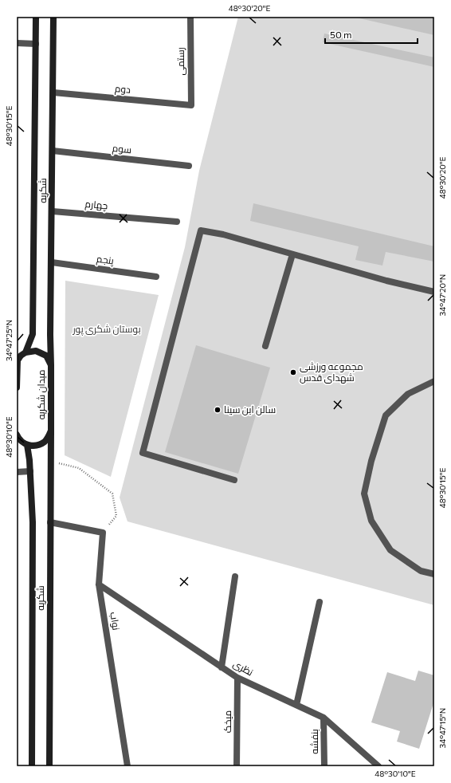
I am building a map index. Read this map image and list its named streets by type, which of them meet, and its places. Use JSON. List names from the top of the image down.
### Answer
{
  "streets": {
    "main road": ["شکریه", "میدان شکریه"],
    "street": [
      "رستمی",
      "دوم",
      "سوم",
      "چهارم",
      "پنجم",
      "نواب",
      "نظری",
      "میخک",
      "بنفشه"
    ]
  },
  "crossings": [
    ["رستمی", "دوم"],
    ["دوم", "شکریه"],
    ["سوم", "شکریه"],
    ["شکریه", "چهارم"],
    ["شکریه", "پنجم"],
    ["شکریه", "میدان شکریه"],
    ["نواب", "نظری"],
    ["نظری", "میخک"],
    ["نظری", "بنفشه"]
  ],
  "parks": ["بوستان شکری پور"],
  "places": ["مجموعه ورزشی شهدای قدس", "سالن ابن سینا"],
  "scale_bar": "50 m",
  "coordinates": [
    "48°30'20\"E",
    "48°30'15\"E",
    "34°47'20\"N",
    "34°47'25\"N",
    "48°30'10\"E",
    "34°47'15\"N"
  ]
}
